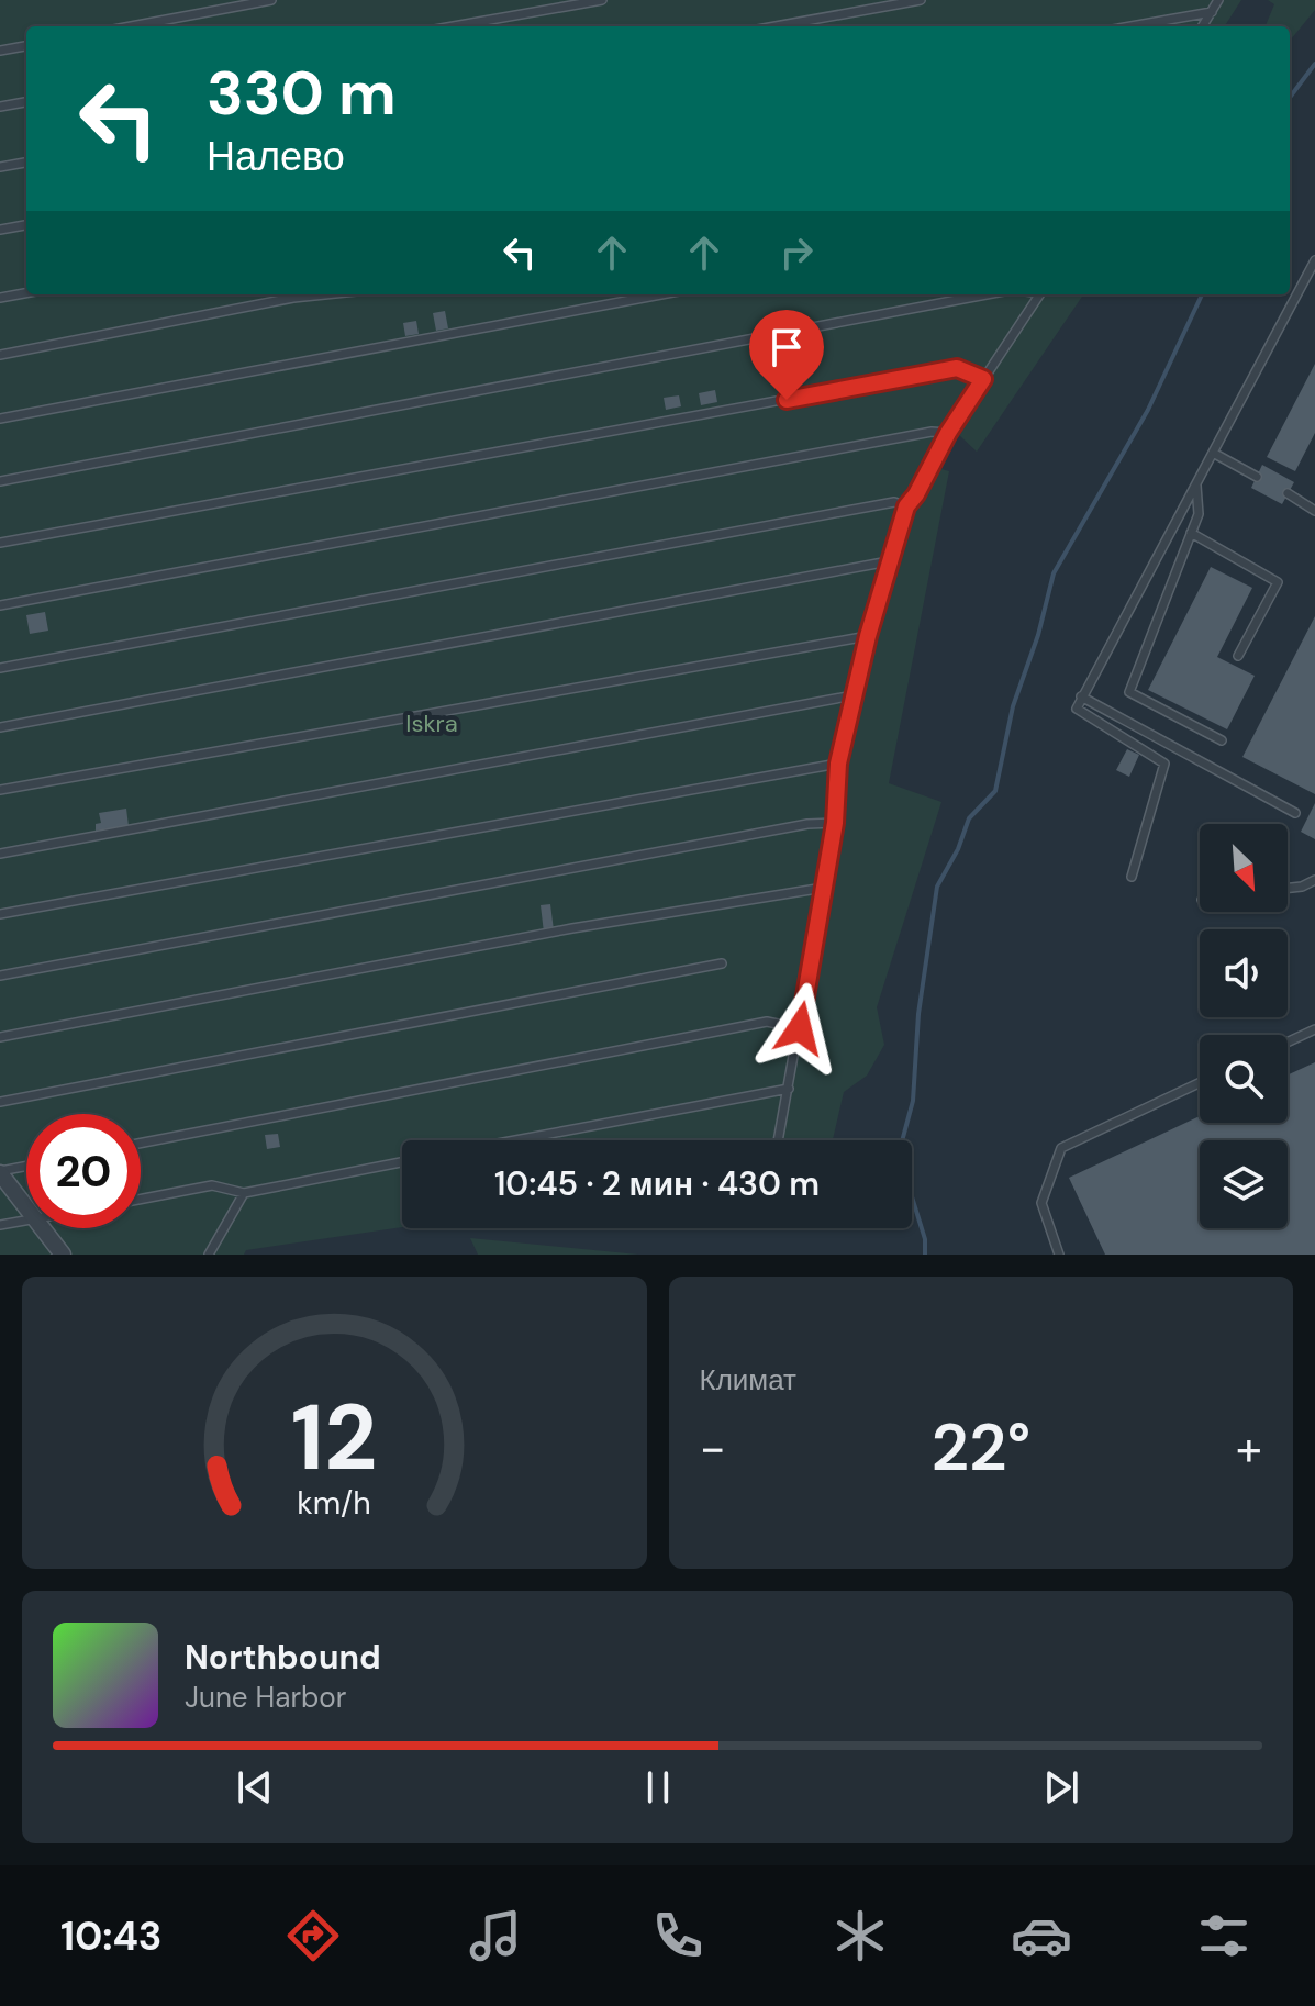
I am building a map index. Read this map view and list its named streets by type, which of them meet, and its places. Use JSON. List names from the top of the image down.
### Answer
{
  "parks": ["Iskra"],
  "north": "bottom right",
  "page": {
    "turn": ["330 m", "Налево"],
    "limit": "20",
    "trip": "10:45 · 2 мин · 430 m",
    "tile": "Климат",
    "heat": ["−", "22°", "+"],
    "song": ["Northbound", "June Harbor"],
    "tabs": "10:43",
    "gauge": ["12", "km/h"]
  }
}
